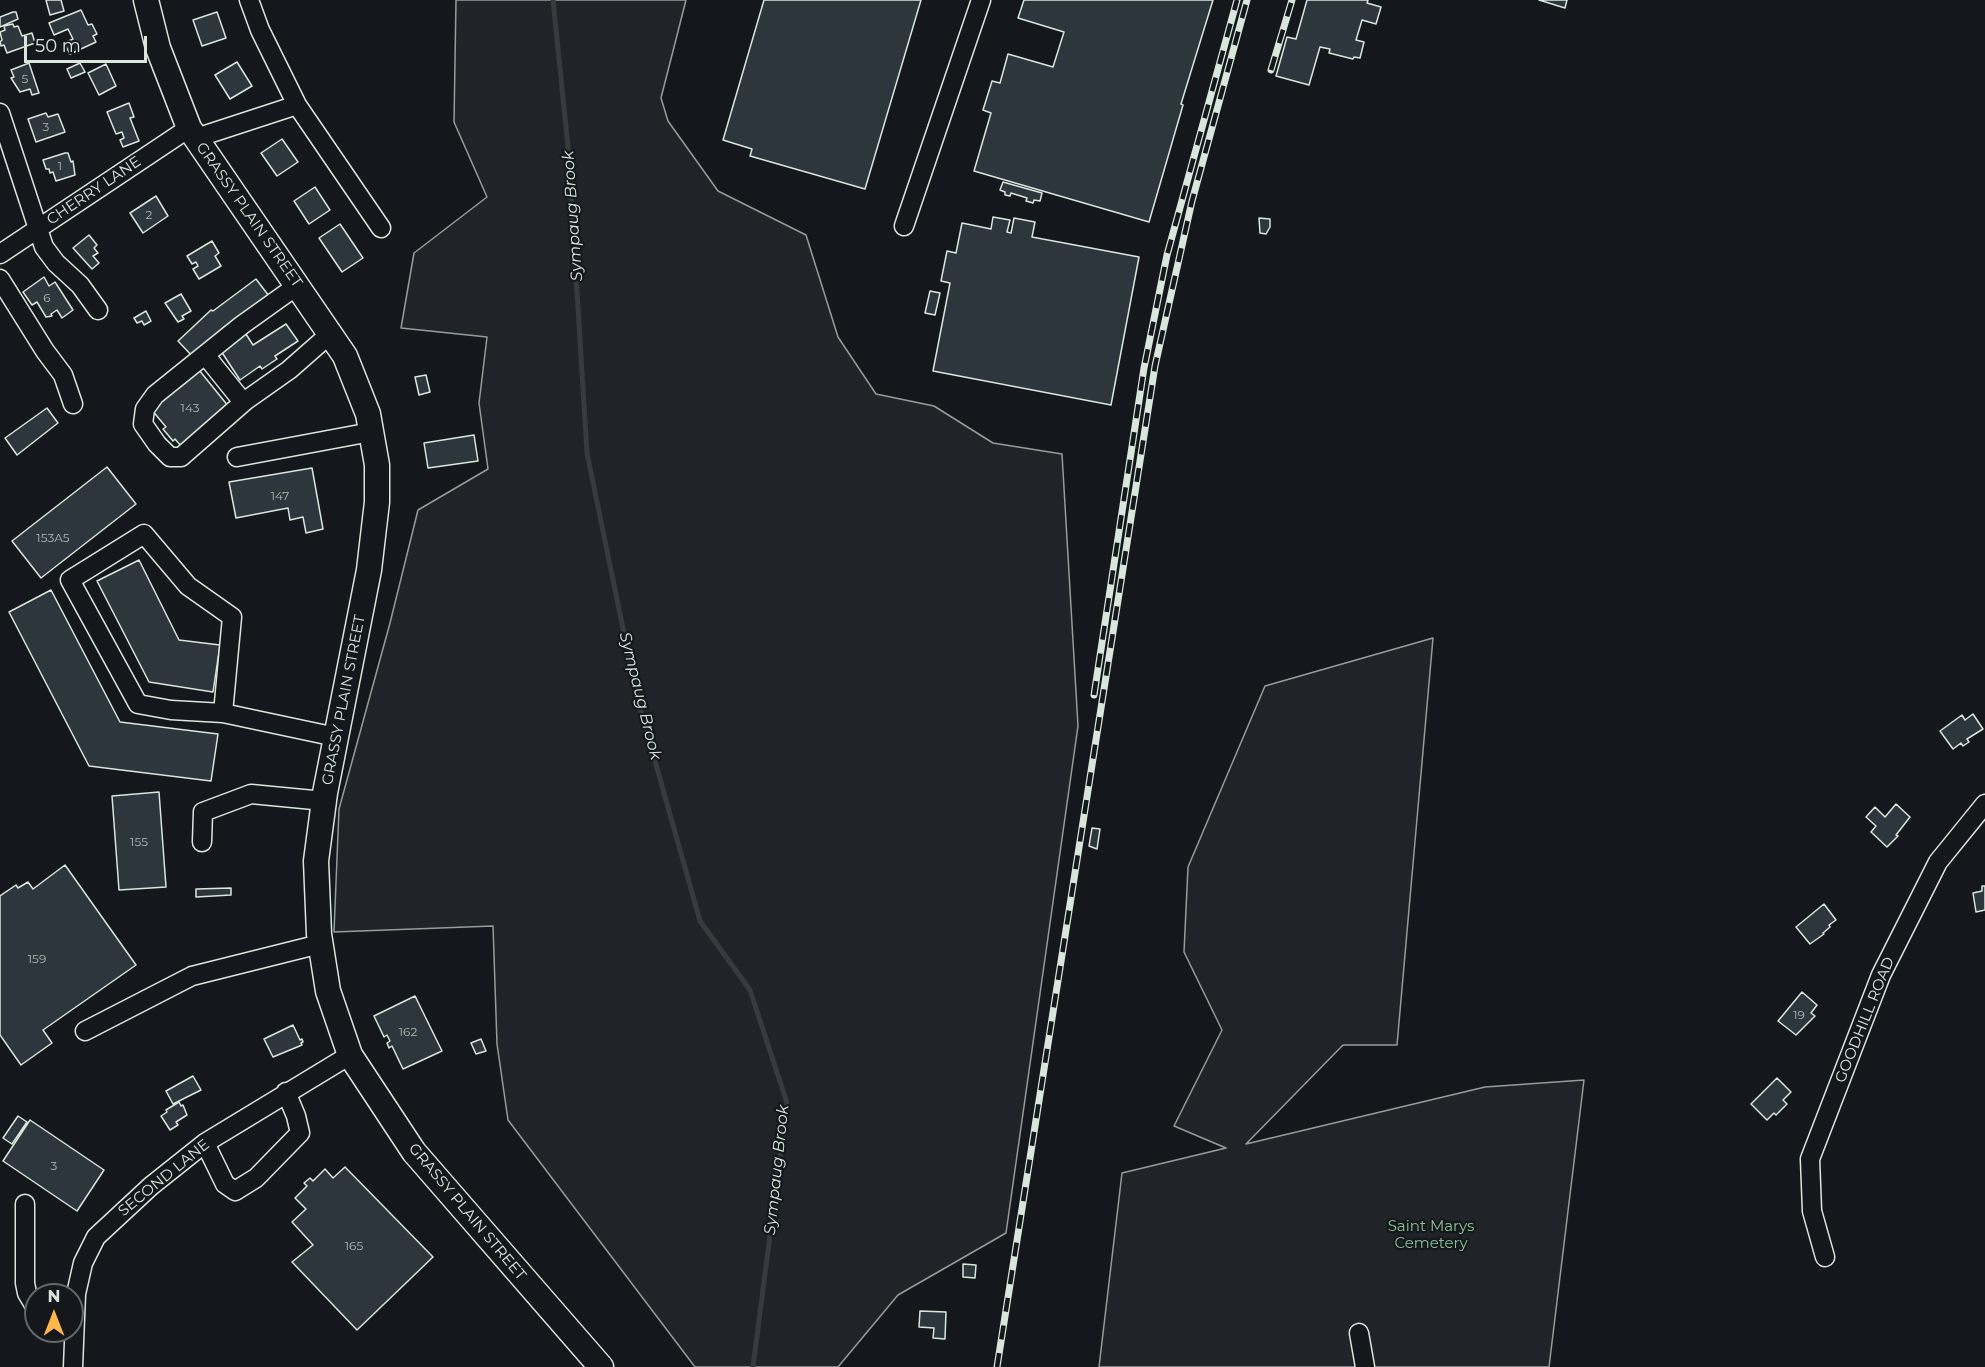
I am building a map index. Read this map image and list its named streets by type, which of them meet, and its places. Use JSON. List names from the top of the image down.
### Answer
{
  "streets": {
    "main road": ["GRASSY PLAIN STREET"],
    "street": ["CHERRY LANE", "GOODHILL ROAD", "SECOND LANE"]
  },
  "crossings": [
    ["CHERRY LANE", "GRASSY PLAIN STREET"],
    ["GRASSY PLAIN STREET", "SECOND LANE"]
  ],
  "water": ["Sympaug Brook"],
  "parks": ["Saint Marys Cemetery"],
  "house_numbers": [
    "5",
    "3",
    "1",
    "2",
    "6",
    "143",
    "147",
    "153A5",
    "155",
    "159",
    "19",
    "162",
    "3",
    "165"
  ],
  "scale_bar": "50 m",
  "north": "top"
}
